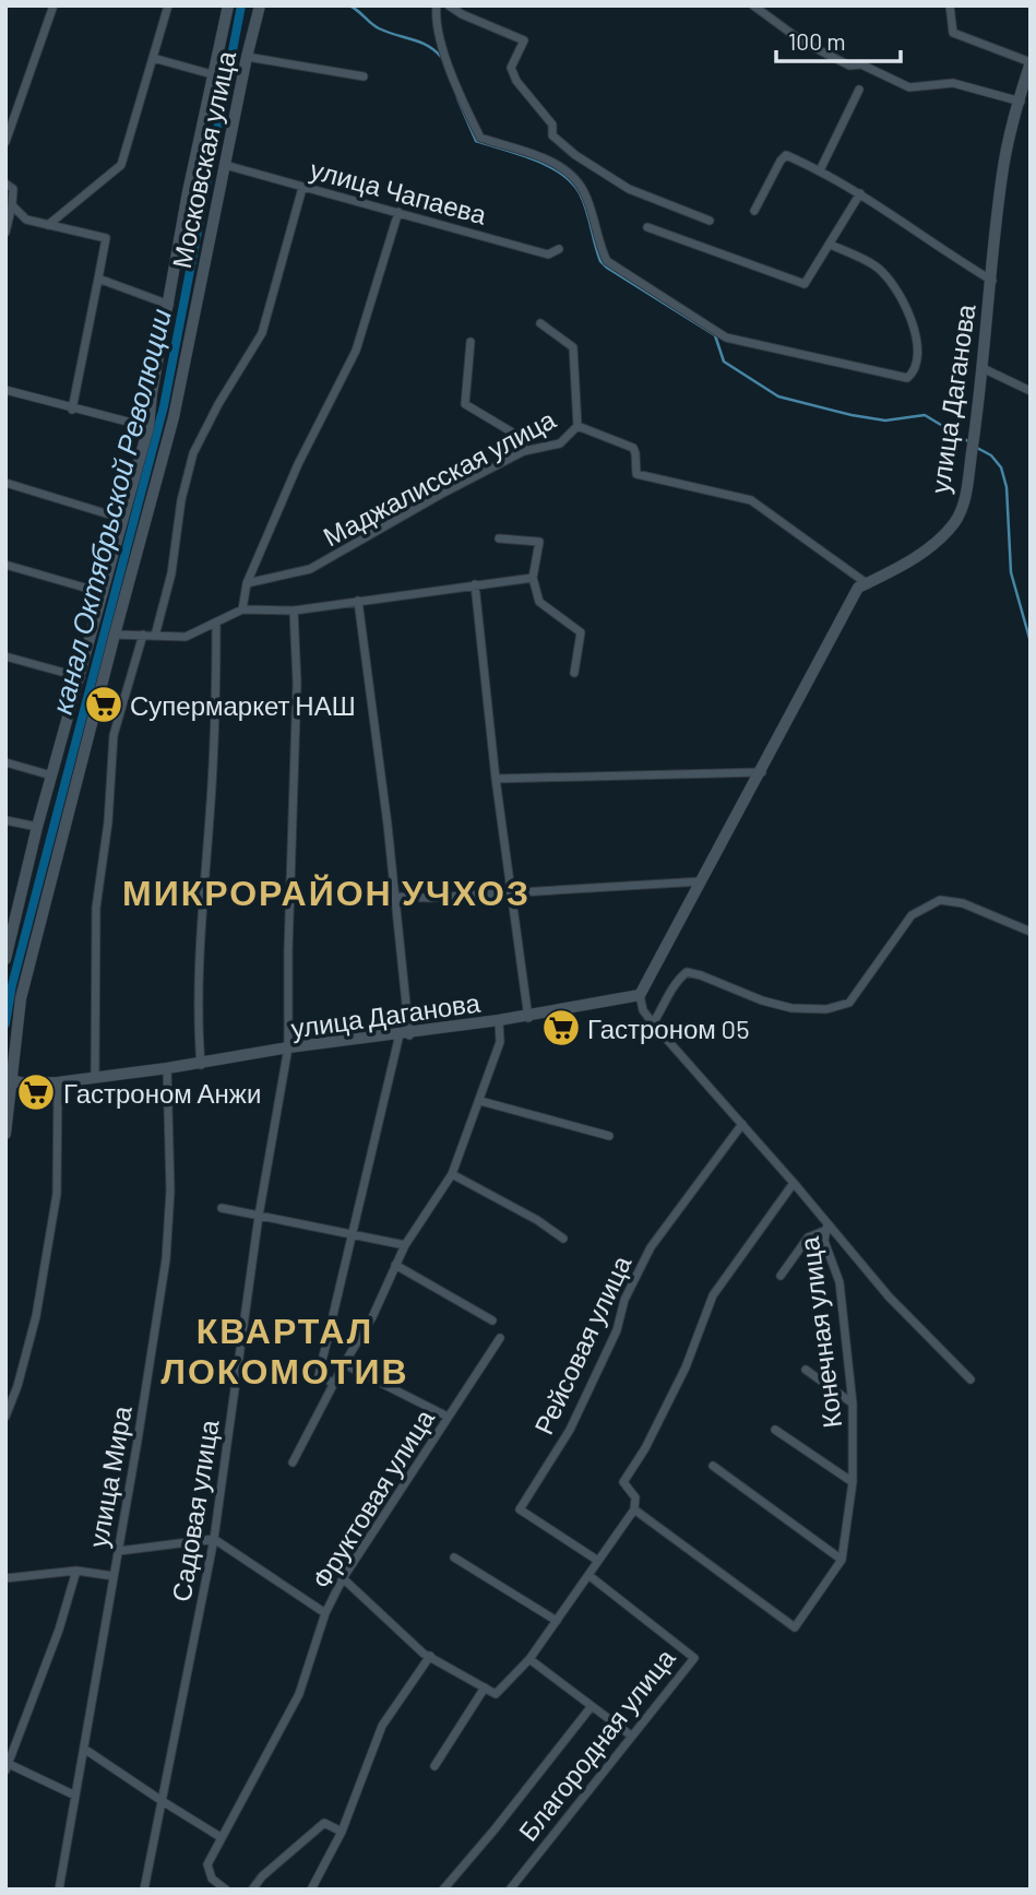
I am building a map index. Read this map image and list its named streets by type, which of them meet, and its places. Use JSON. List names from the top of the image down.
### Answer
{
  "streets": {
    "main road": ["Московская улица", "улица Даганова"],
    "street": [
      "улица Чапаева",
      "Маджалисская улица",
      "Конечная улица",
      "Рейсовая улица",
      "улица Мира",
      "Фруктовая улица",
      "Садовая улица",
      "Благородная улица"
    ]
  },
  "crossings": [
    ["Московская улица", "улица Чапаева"],
    ["Московская улица", "улица Даганова"],
    ["улица Даганова", "Маджалисская улица"],
    ["улица Даганова", "Конечная улица"],
    ["улица Даганова", "улица Мира"],
    ["улица Даганова", "Садовая улица"],
    ["Конечная улица", "Рейсовая улица"]
  ],
  "districts": ["МИКРОРАЙОН УЧХОЗ", "КВАРТАЛ ЛОКОМОТИВ"],
  "water": ["канал Октябрьской Революции"],
  "places": {
    "supermarket": ["Супермаркет НАШ", "Гастроном 05", "Гастроном Анжи"]
  },
  "scale_bar": "100 m"
}
